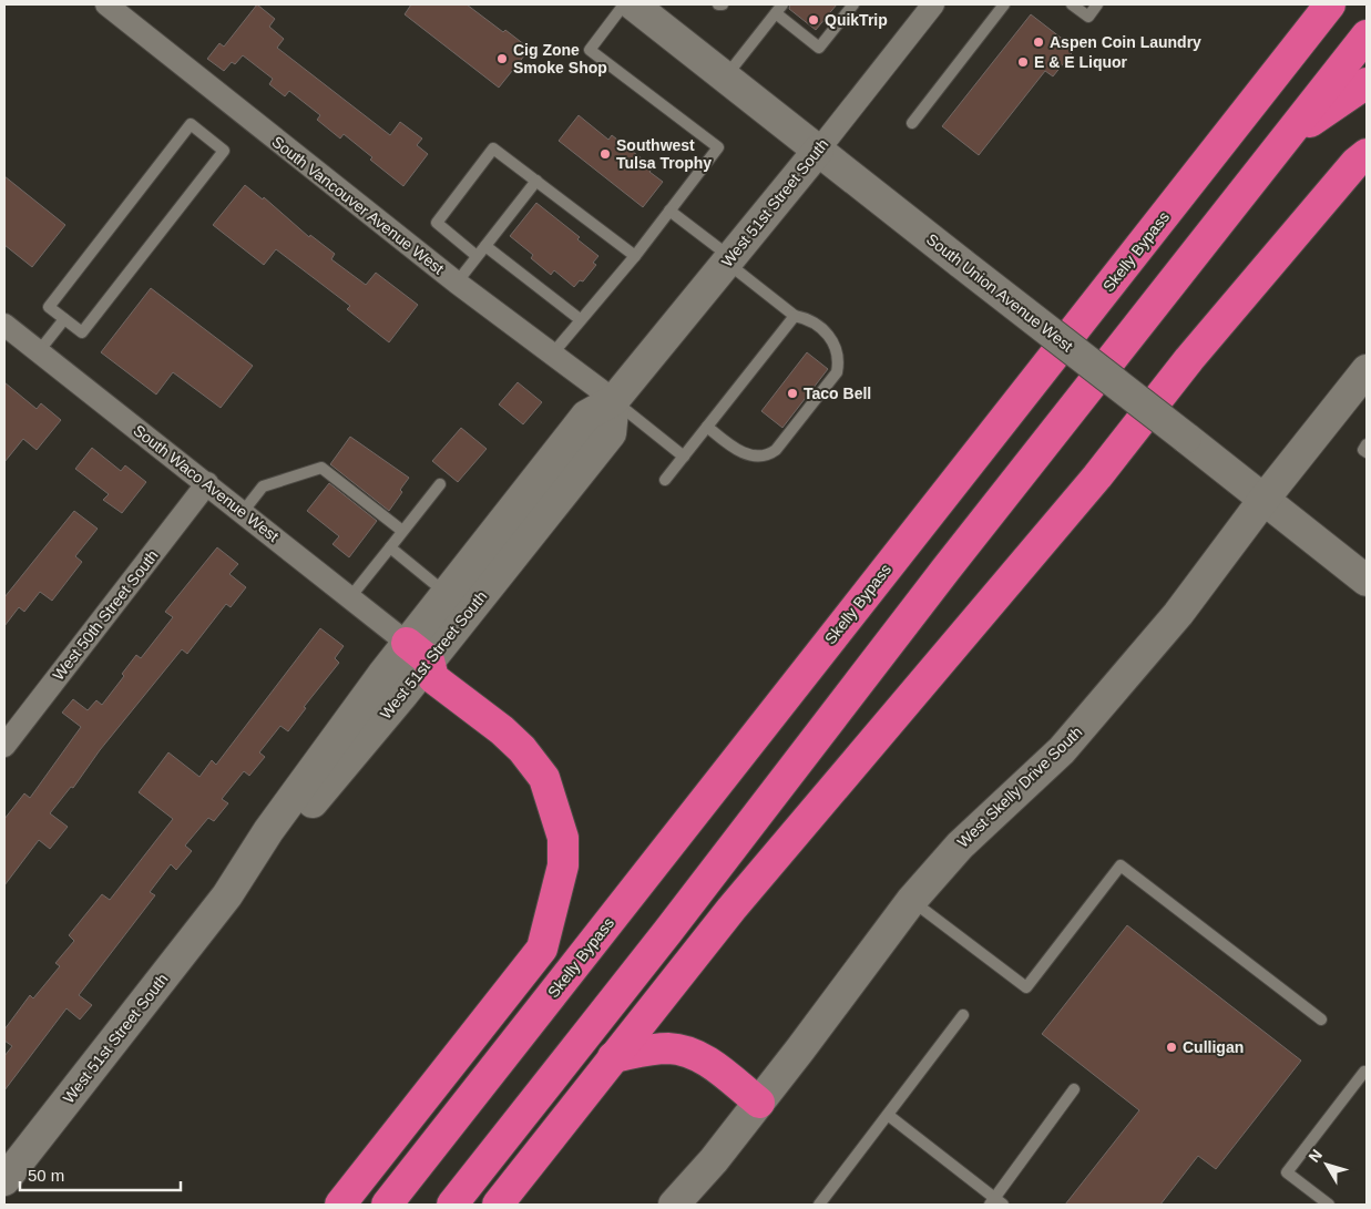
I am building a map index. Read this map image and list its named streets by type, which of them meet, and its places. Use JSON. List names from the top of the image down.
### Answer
{
  "streets": {
    "highway": ["Skelly Bypass"],
    "street": [
      "West 51st Street South",
      "South Vancouver Avenue West",
      "South Union Avenue West",
      "South Waco Avenue West",
      "West 50th Street South",
      "West Skelly Drive South"
    ]
  },
  "crossings": [
    ["West 51st Street South", "South Vancouver Avenue West"],
    ["West 51st Street South", "South Union Avenue West"],
    ["West 51st Street South", "South Waco Avenue West"],
    ["South Union Avenue West", "West Skelly Drive South"],
    ["South Waco Avenue West", "West 50th Street South"]
  ],
  "places": [
    "QuikTrip",
    "Aspen Coin Laundry",
    "Cig Zone Smoke Shop",
    "E & E Liquor",
    "Southwest Tulsa Trophy",
    "Taco Bell",
    "Culligan"
  ],
  "scale_bar": "50 m",
  "north": "top left"
}
